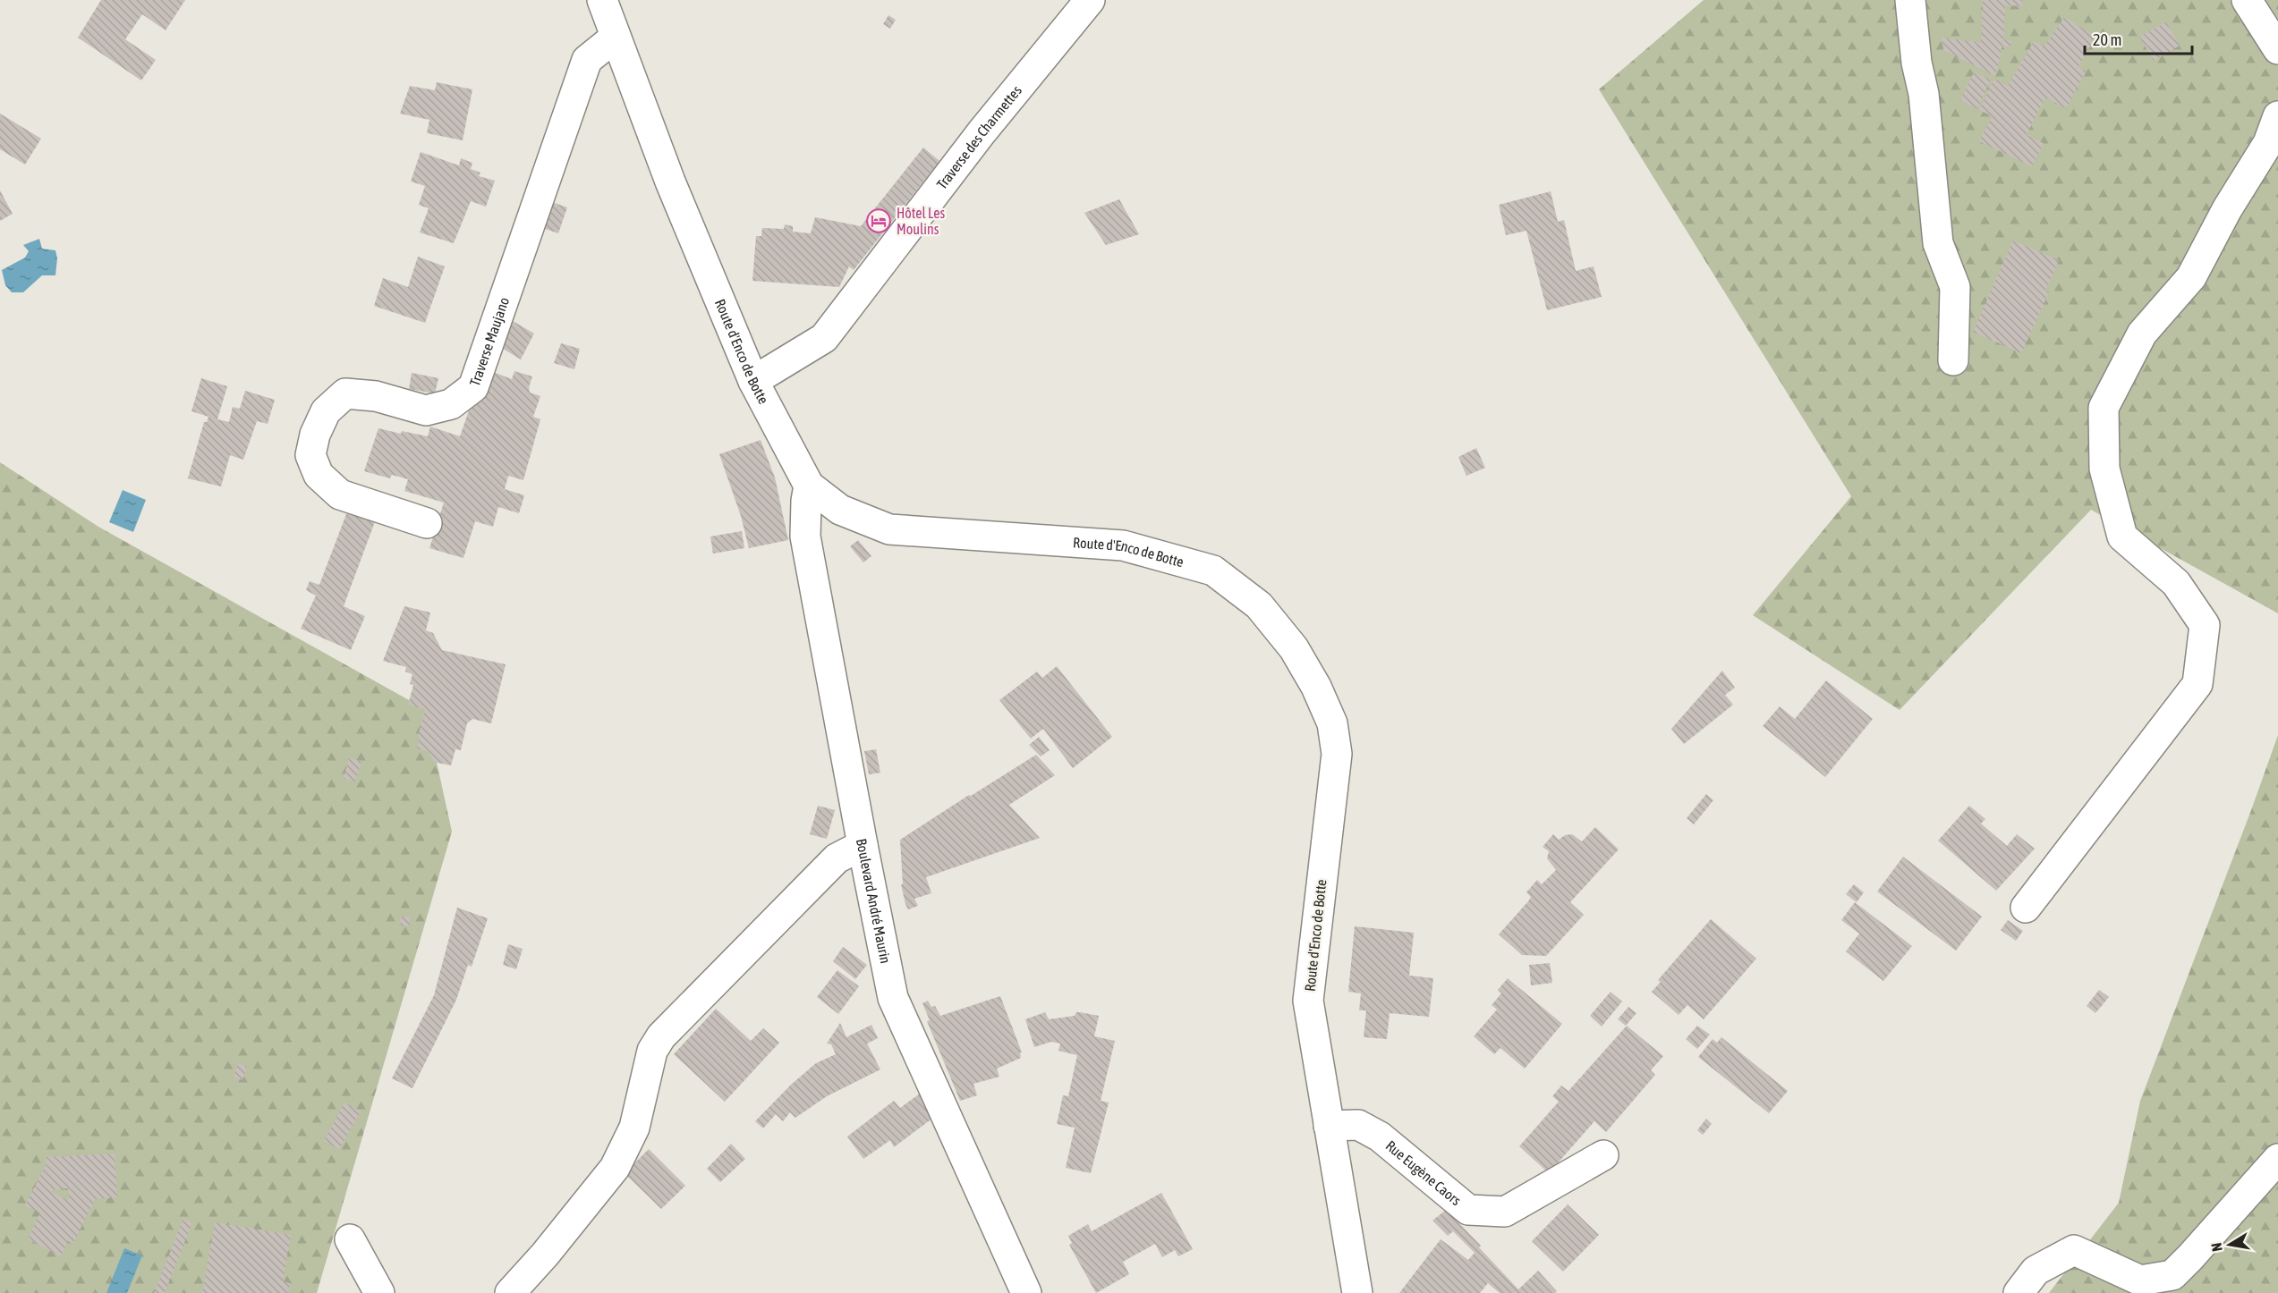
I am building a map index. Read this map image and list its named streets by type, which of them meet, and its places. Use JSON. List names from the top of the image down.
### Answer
{
  "streets": {
    "street": [
      "Traverse des Charmettes",
      "Traverse Maujano",
      "Route d'Enco de Botte",
      "Boulevard André Maurin",
      "Rue Eugène Caors"
    ]
  },
  "crossings": [
    ["Traverse des Charmettes", "Route d'Enco de Botte"],
    ["Traverse Maujano", "Route d'Enco de Botte"],
    ["Route d'Enco de Botte", "Boulevard André Maurin"],
    ["Route d'Enco de Botte", "Rue Eugène Caors"]
  ],
  "places": {
    "hotel": ["Hôtel Les Moulins"]
  },
  "scale_bar": "20 m",
  "north": "left"
}
